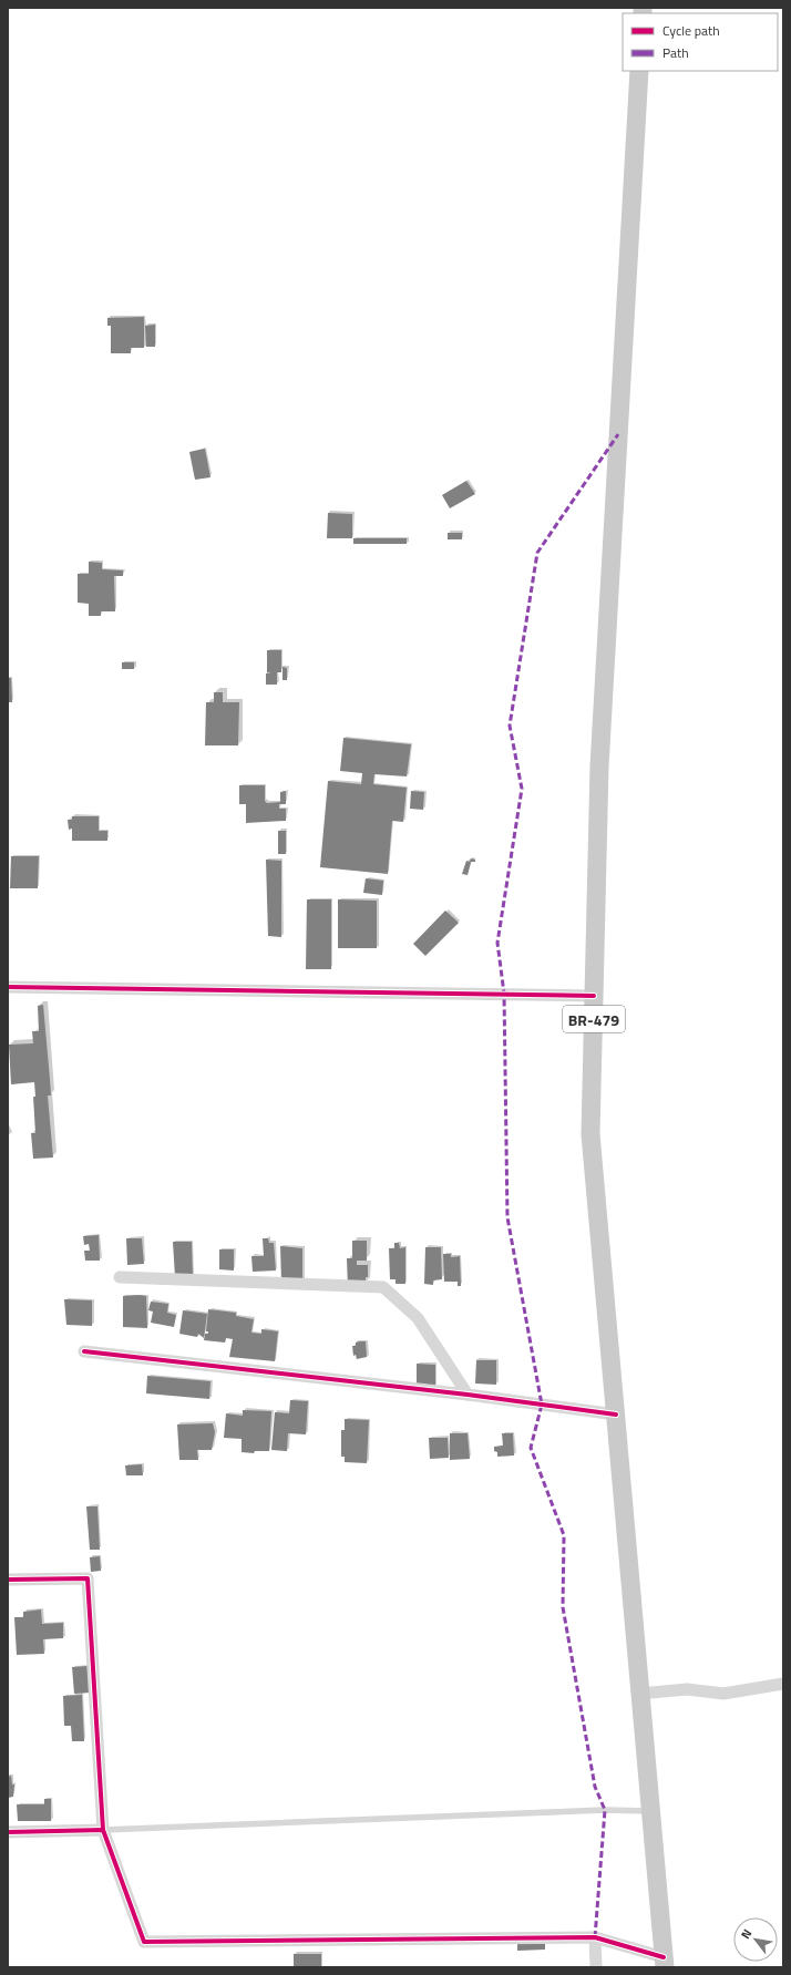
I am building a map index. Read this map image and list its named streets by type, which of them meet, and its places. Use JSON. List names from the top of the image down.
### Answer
{
  "streets": {
    "main road": ["BR-479"]
  },
  "legend": ["Cycle path", "Path"],
  "north": "top left"
}
